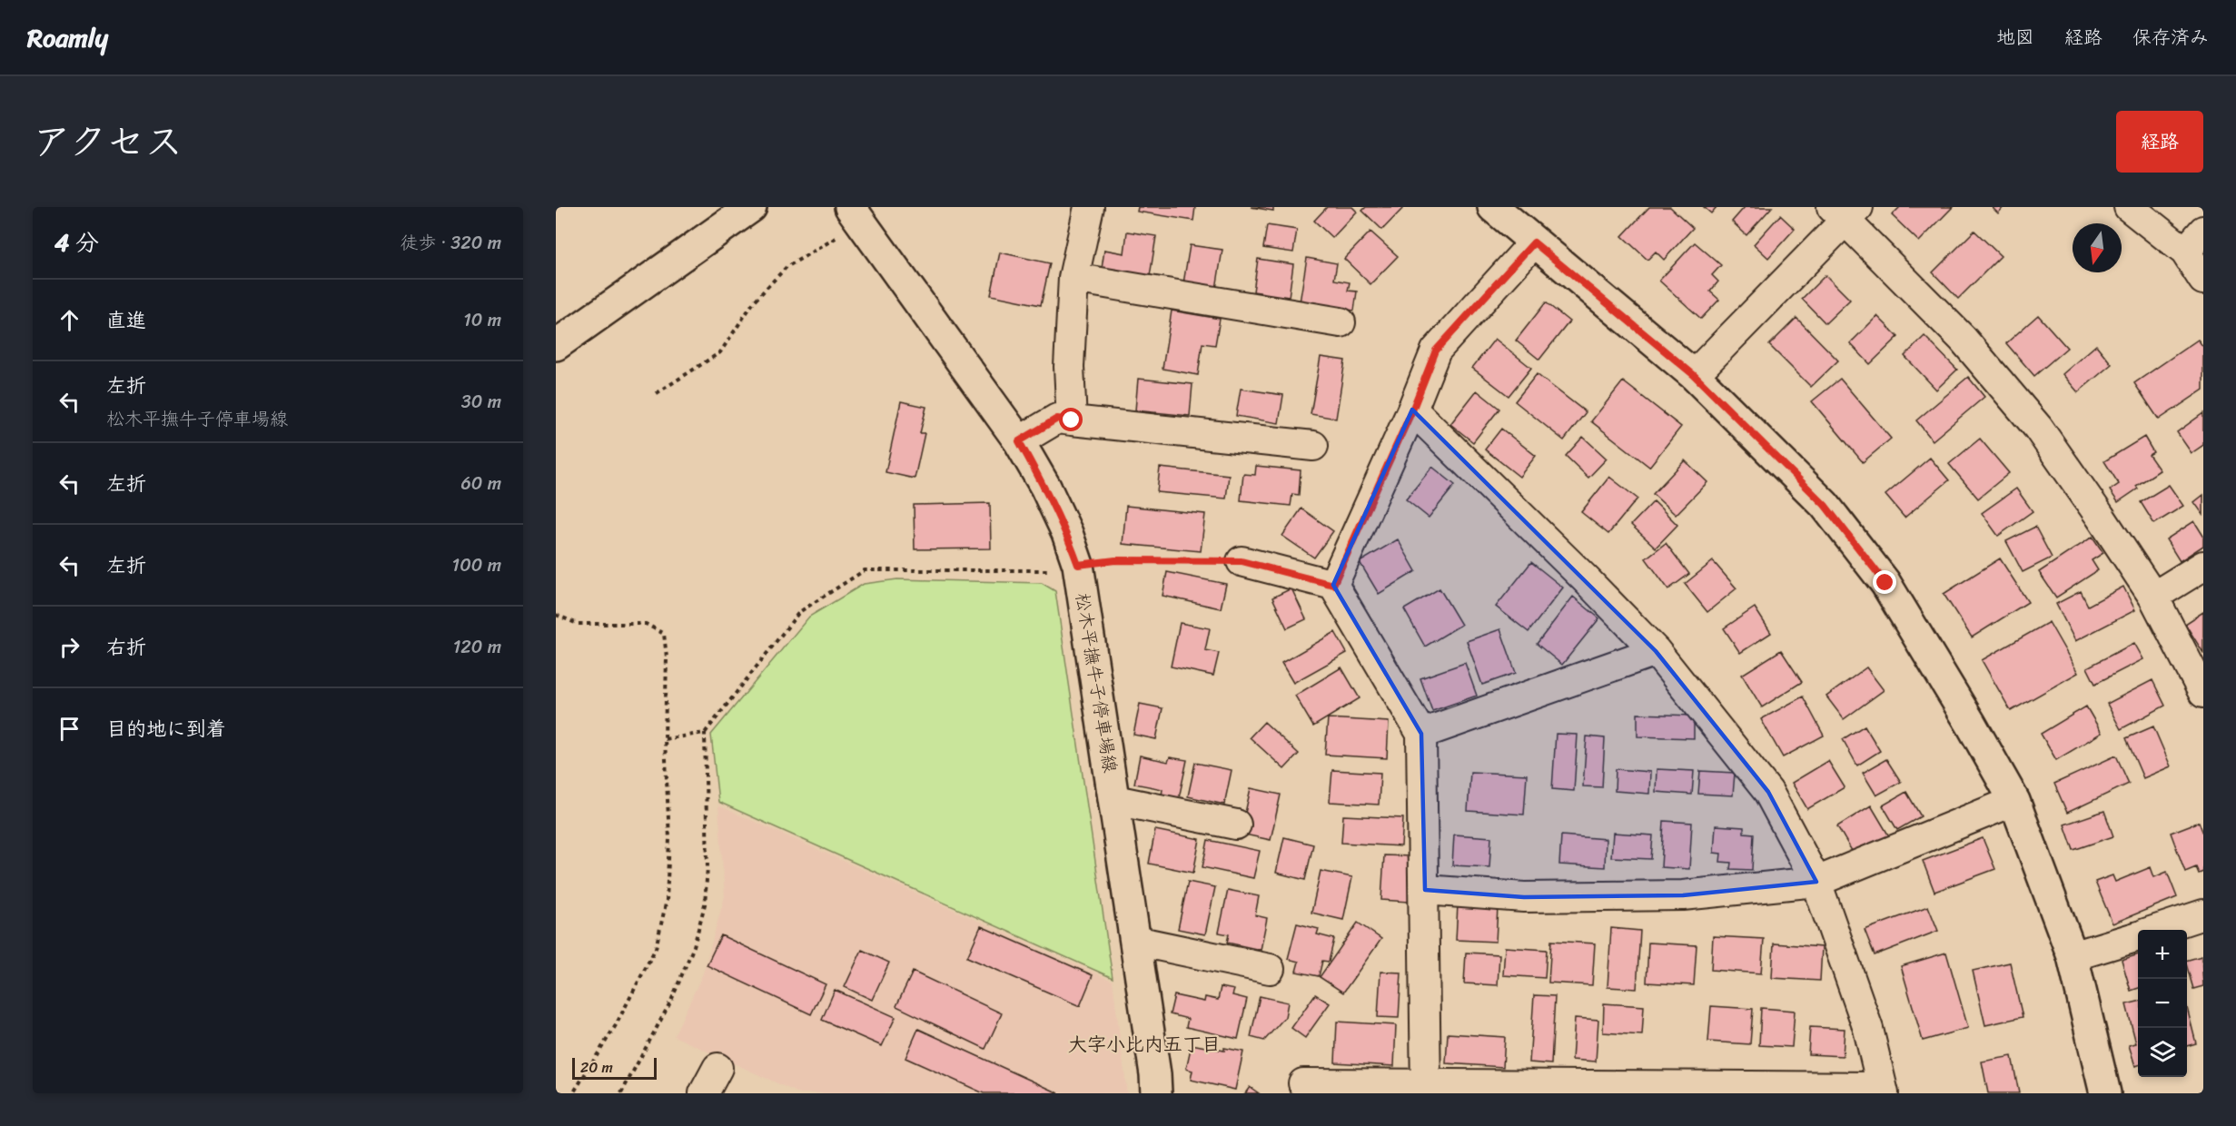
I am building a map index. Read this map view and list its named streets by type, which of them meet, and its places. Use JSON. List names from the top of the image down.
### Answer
{
  "streets": {
    "street": ["松木平撫牛子停車場線"]
  },
  "districts": ["大字小比内五丁目"],
  "scale_bar": "20 m",
  "north": "bottom",
  "page": {
    "header": "Roamly",
    "nav": ["地図", "経路", "保存済み"],
    "title": "アクセス",
    "buttons": "経路",
    "heading": ["4 分", "徒歩 · 320 m"],
    "list": [
      ["直進", "10 m"],
      ["左折", "松木平撫牛子停車場線", "30 m"],
      ["左折", "60 m"],
      ["左折", "100 m"],
      ["右折", "120 m"],
      "目的地に到着"
    ],
    "map_buttons": ["+", "−"],
    "scale": "20 m"
  }
}
